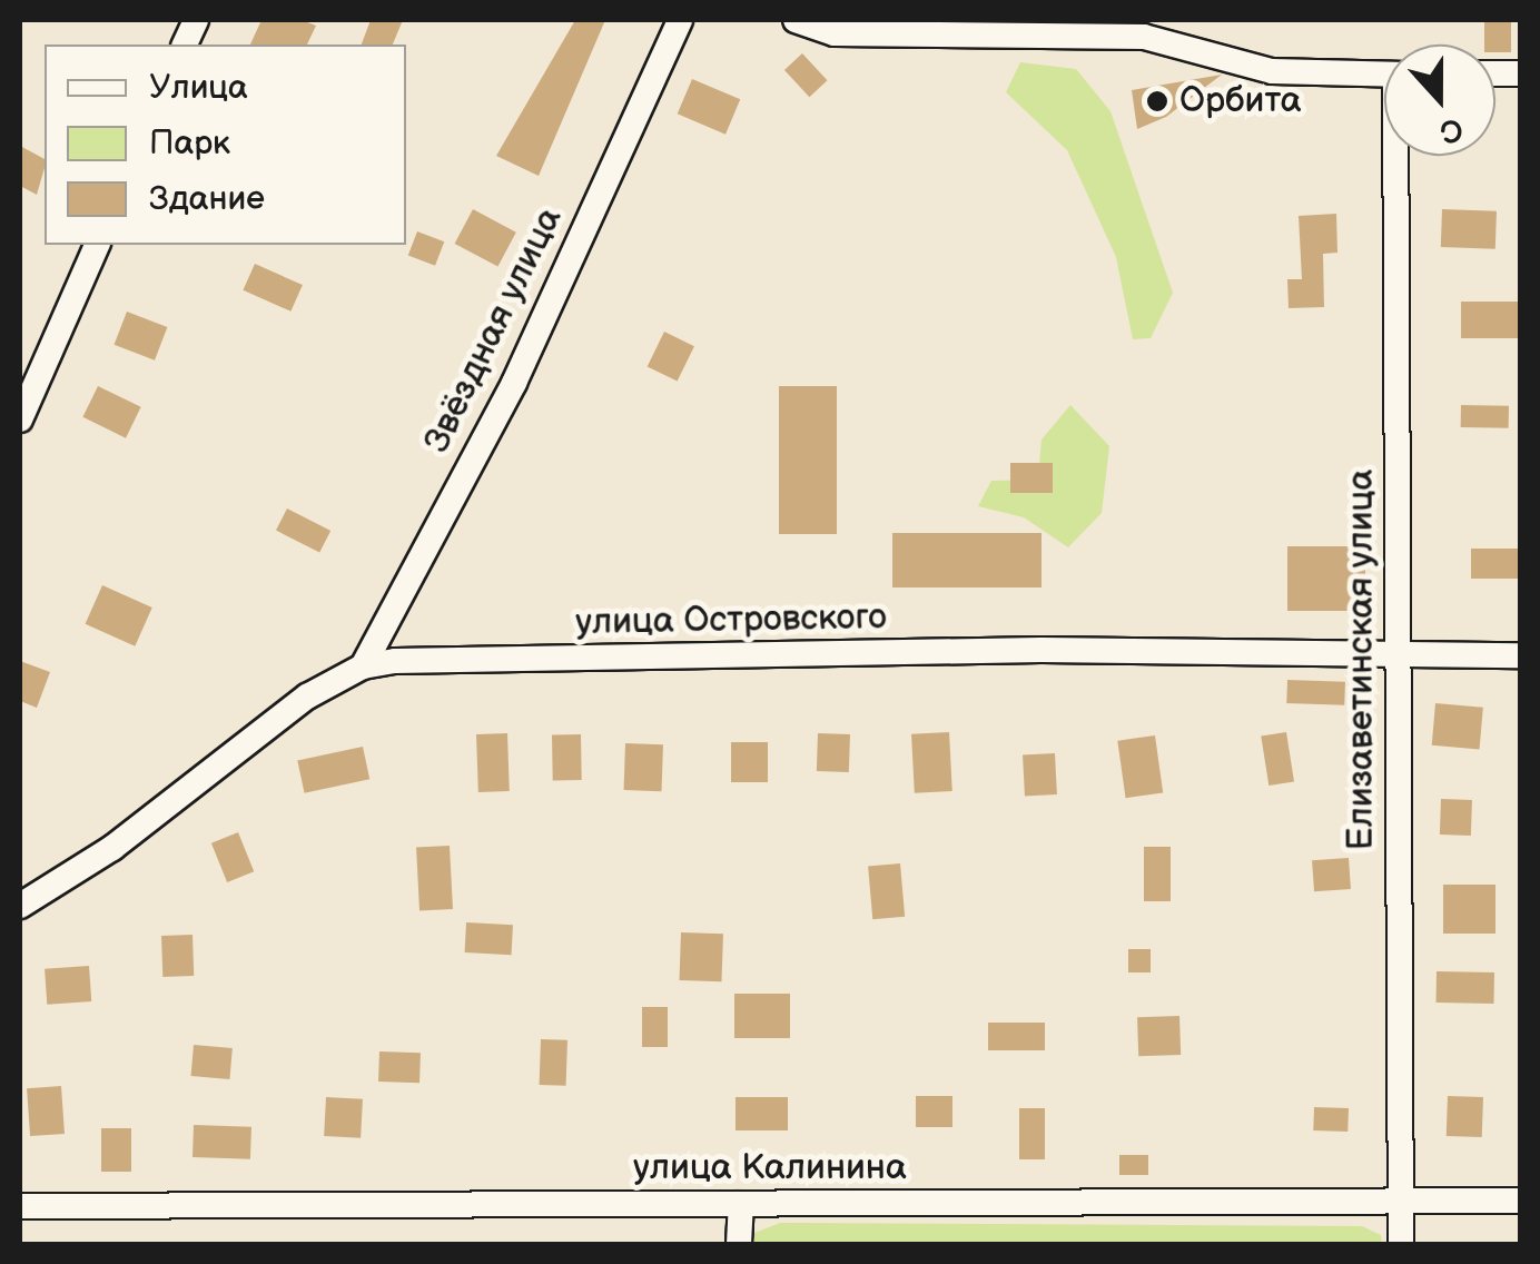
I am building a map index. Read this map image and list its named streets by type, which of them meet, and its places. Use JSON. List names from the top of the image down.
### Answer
{
  "streets": {
    "street": [
      "Звёздная улица",
      "улица Островского",
      "Елизаветинская улица",
      "улица Калинина"
    ]
  },
  "crossings": [
    ["Звёздная улица", "улица Островского"],
    ["улица Островского", "Елизаветинская улица"],
    ["Елизаветинская улица", "улица Калинина"]
  ],
  "places": ["Орбита"],
  "legend": ["Улица", "Парк", "Здание"],
  "north": "bottom"
}
